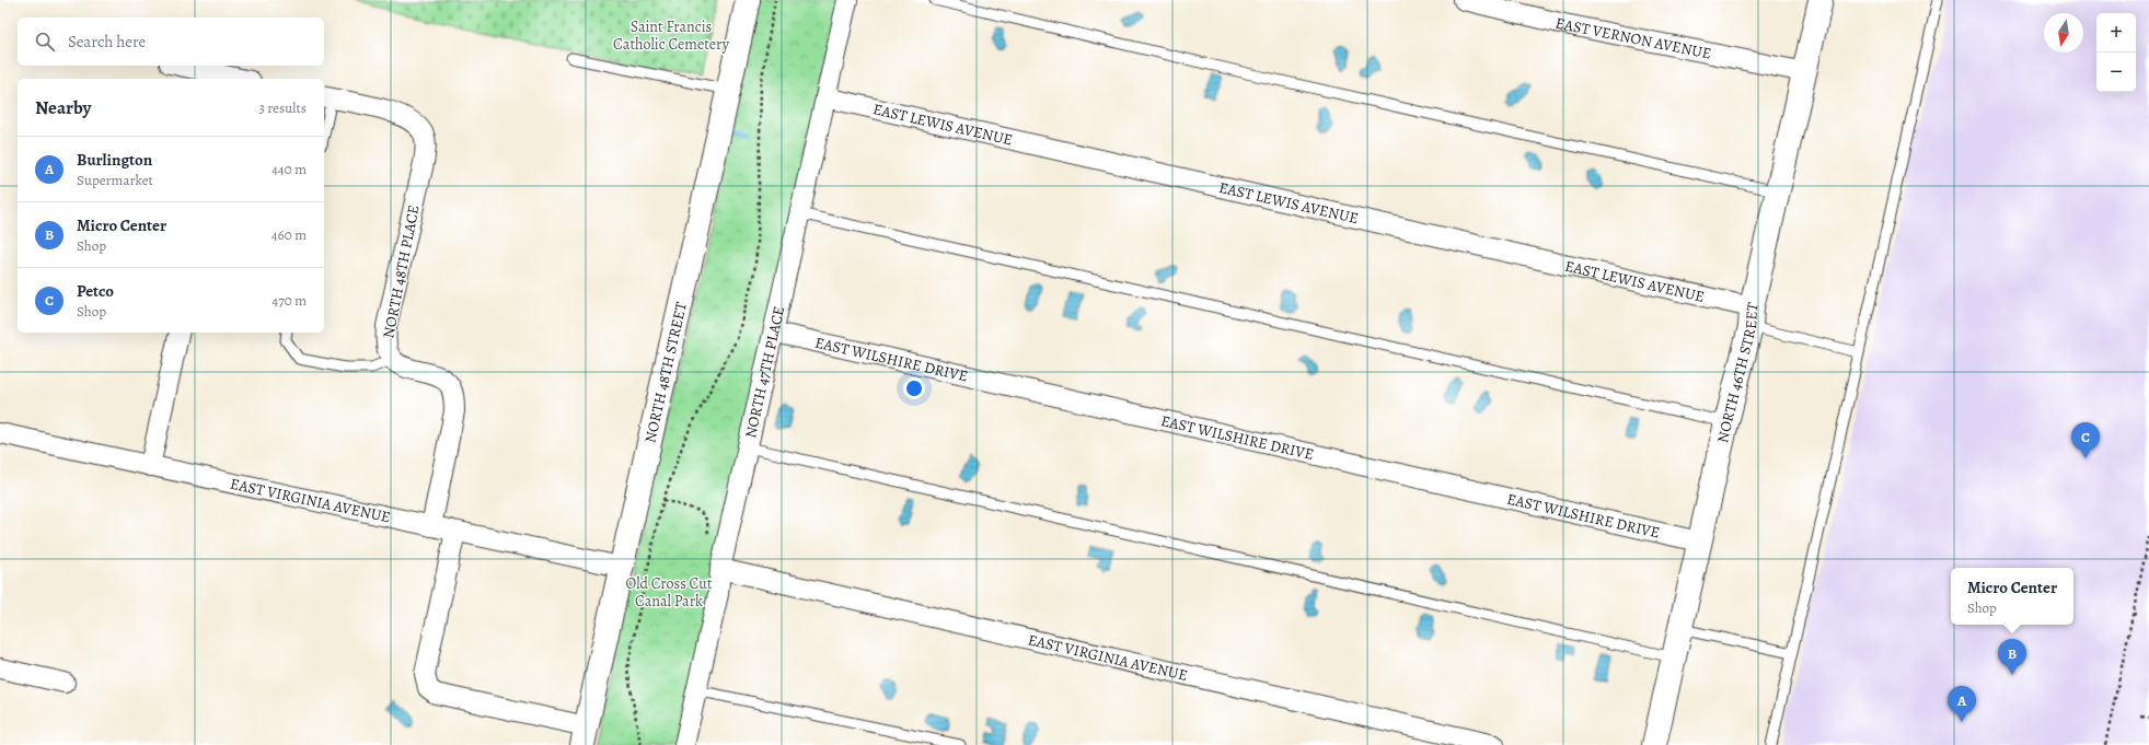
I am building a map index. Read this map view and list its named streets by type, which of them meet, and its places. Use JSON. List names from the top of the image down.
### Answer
{
  "streets": {
    "street": [
      "EAST VERNON AVENUE",
      "EAST LEWIS AVENUE",
      "NORTH 48TH PLACE",
      "EAST WILSHIRE DRIVE",
      "NORTH 46TH STREET",
      "NORTH 48TH STREET",
      "NORTH 47TH PLACE",
      "EAST VIRGINIA AVENUE"
    ]
  },
  "crossings": [
    ["EAST VERNON AVENUE", "NORTH 46TH STREET"],
    ["EAST LEWIS AVENUE", "NORTH 46TH STREET"],
    ["EAST LEWIS AVENUE", "NORTH 47TH PLACE"],
    ["NORTH 48TH PLACE", "EAST VIRGINIA AVENUE"],
    ["EAST WILSHIRE DRIVE", "NORTH 46TH STREET"],
    ["EAST WILSHIRE DRIVE", "NORTH 47TH PLACE"],
    ["NORTH 48TH STREET", "EAST VIRGINIA AVENUE"],
    ["NORTH 47TH PLACE", "EAST VIRGINIA AVENUE"]
  ],
  "parks": ["Saint Francis Catholic Cemetery", "Old Cross Cut Canal Park"],
  "north": "bottom",
  "page": {
    "map_buttons": ["+", "−"],
    "search": "Search here",
    "heading": ["Nearby", "3 results"],
    "list": [
      {
        "mark": "A",
        "name": "Burlington",
        "note": "Supermarket",
        "value": "440 m"
      },
      {
        "mark": "B",
        "name": "Micro Center",
        "note": "Shop",
        "value": "460 m"
      },
      {
        "mark": "C",
        "name": "Petco",
        "note": "Shop",
        "value": "470 m"
      }
    ],
    "pins": ["C", "B", "A"],
    "popup": ["Micro Center", "Shop"]
  }
}
